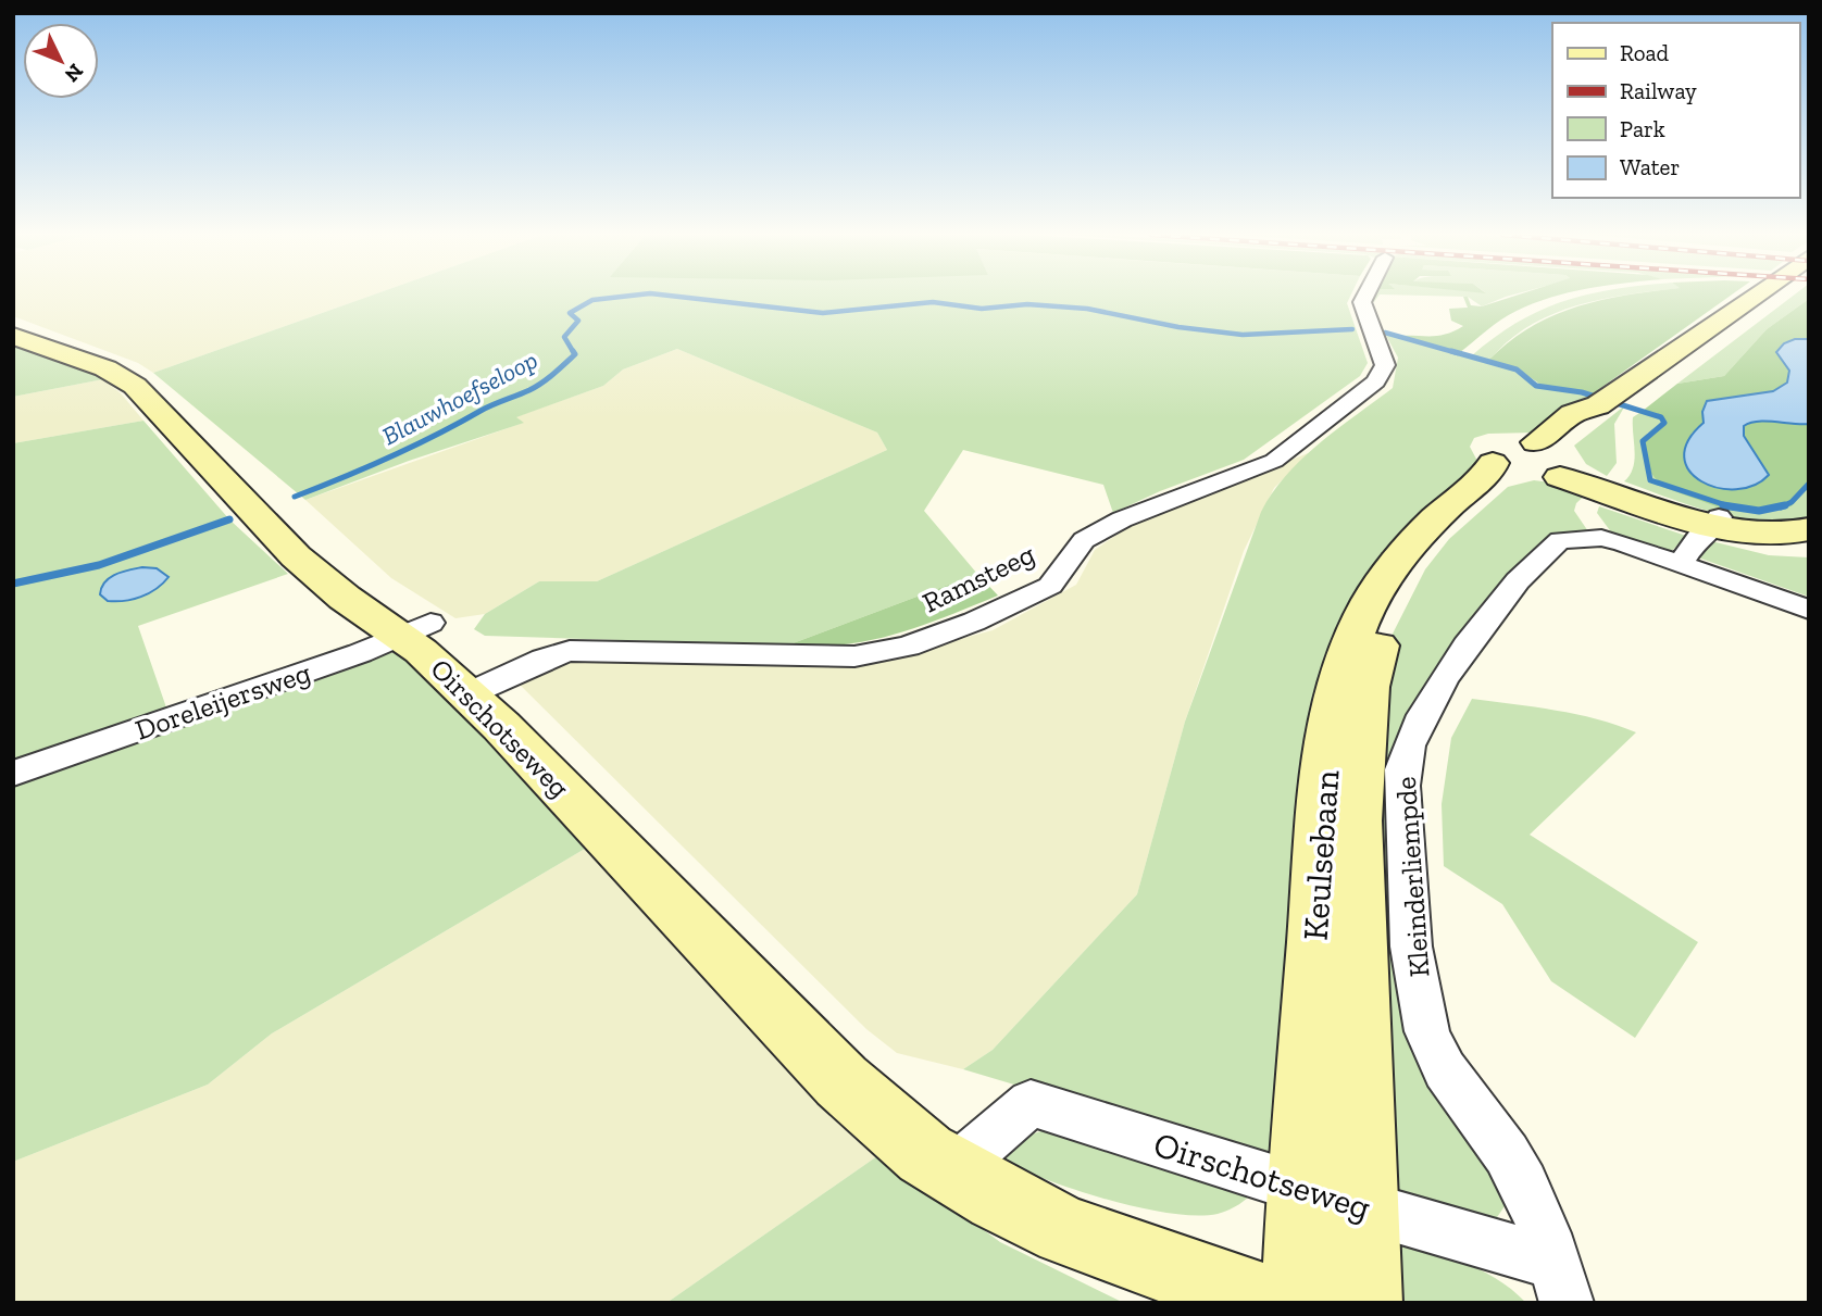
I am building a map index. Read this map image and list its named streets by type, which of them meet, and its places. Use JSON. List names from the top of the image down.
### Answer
{
  "streets": {
    "main road": ["Oirschotseweg", "Keulsebaan"],
    "street": ["Ramsteeg", "Doreleijersweg", "Kleinderliempde"]
  },
  "crossings": [
    ["Ramsteeg", "Oirschotseweg"],
    ["Doreleijersweg", "Oirschotseweg"],
    ["Oirschotseweg", "Keulsebaan"],
    ["Oirschotseweg", "Kleinderliempde"]
  ],
  "water": ["Blauwhoefseloop"],
  "legend": [
    "Road",
    "Railway",
    "Park",
    "Water"
  ],
  "north": "bottom right"
}
